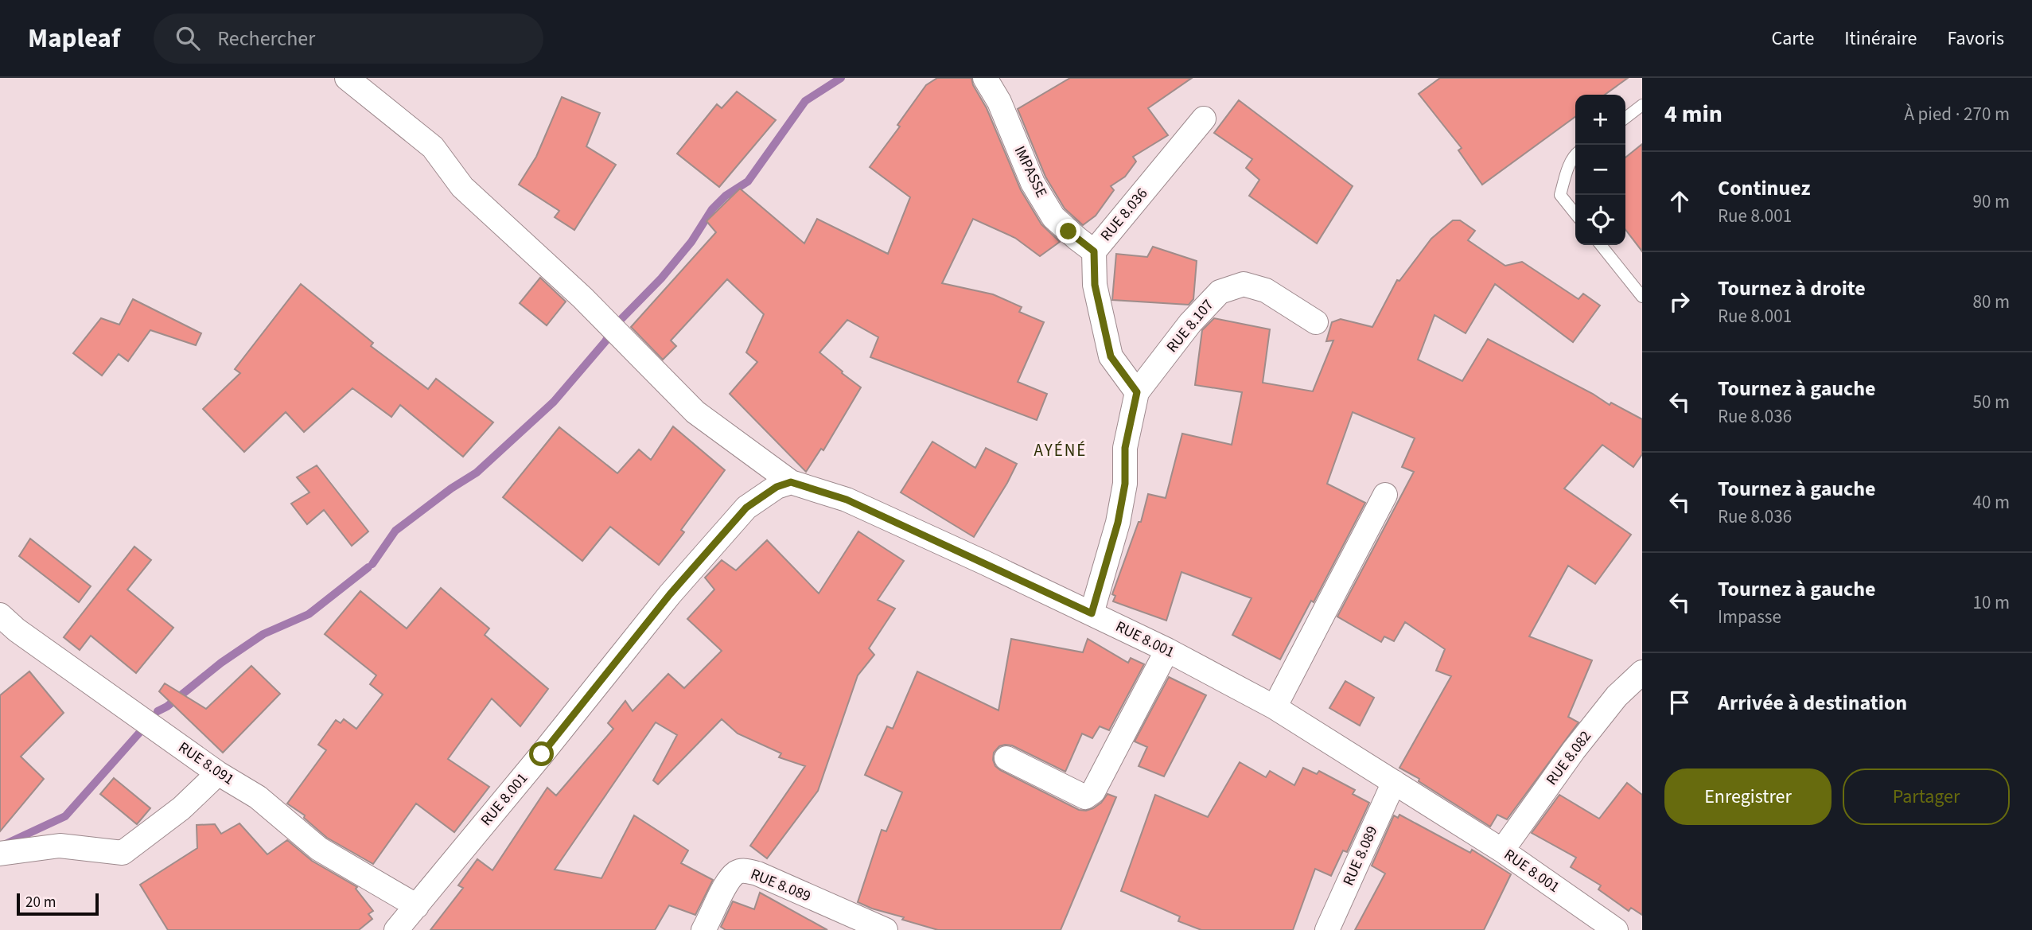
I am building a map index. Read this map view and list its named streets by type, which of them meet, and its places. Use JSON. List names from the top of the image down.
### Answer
{
  "streets": {
    "street": [
      "IMPASSE",
      "RUE 8.036",
      "RUE 8.107",
      "RUE 8.001",
      "RUE 8.082",
      "RUE 8.091",
      "RUE 8.089"
    ]
  },
  "crossings": [
    ["IMPASSE", "RUE 8.036"],
    ["RUE 8.036", "RUE 8.107"],
    ["RUE 8.001", "RUE 8.082"],
    ["RUE 8.001", "RUE 8.091"],
    ["RUE 8.001", "RUE 8.089"]
  ],
  "districts": ["AYÉNÉ"],
  "scale_bar": "20 m",
  "page": {
    "header": "Mapleaf",
    "search": "Rechercher",
    "nav": ["Carte", "Itinéraire", "Favoris"],
    "heading": ["4 min", "À pied · 270 m"],
    "map_buttons": ["+", "−"],
    "list": [
      ["Continuez", "Rue 8.001", "90 m"],
      ["Tournez à droite", "Rue 8.001", "80 m"],
      ["Tournez à gauche", "Rue 8.036", "50 m"],
      ["Tournez à gauche", "Rue 8.036", "40 m"],
      ["Tournez à gauche", "Impasse", "10 m"],
      "Arrivée à destination"
    ],
    "buttons": ["Enregistrer", "Partager"],
    "scale": "20 m"
  }
}
